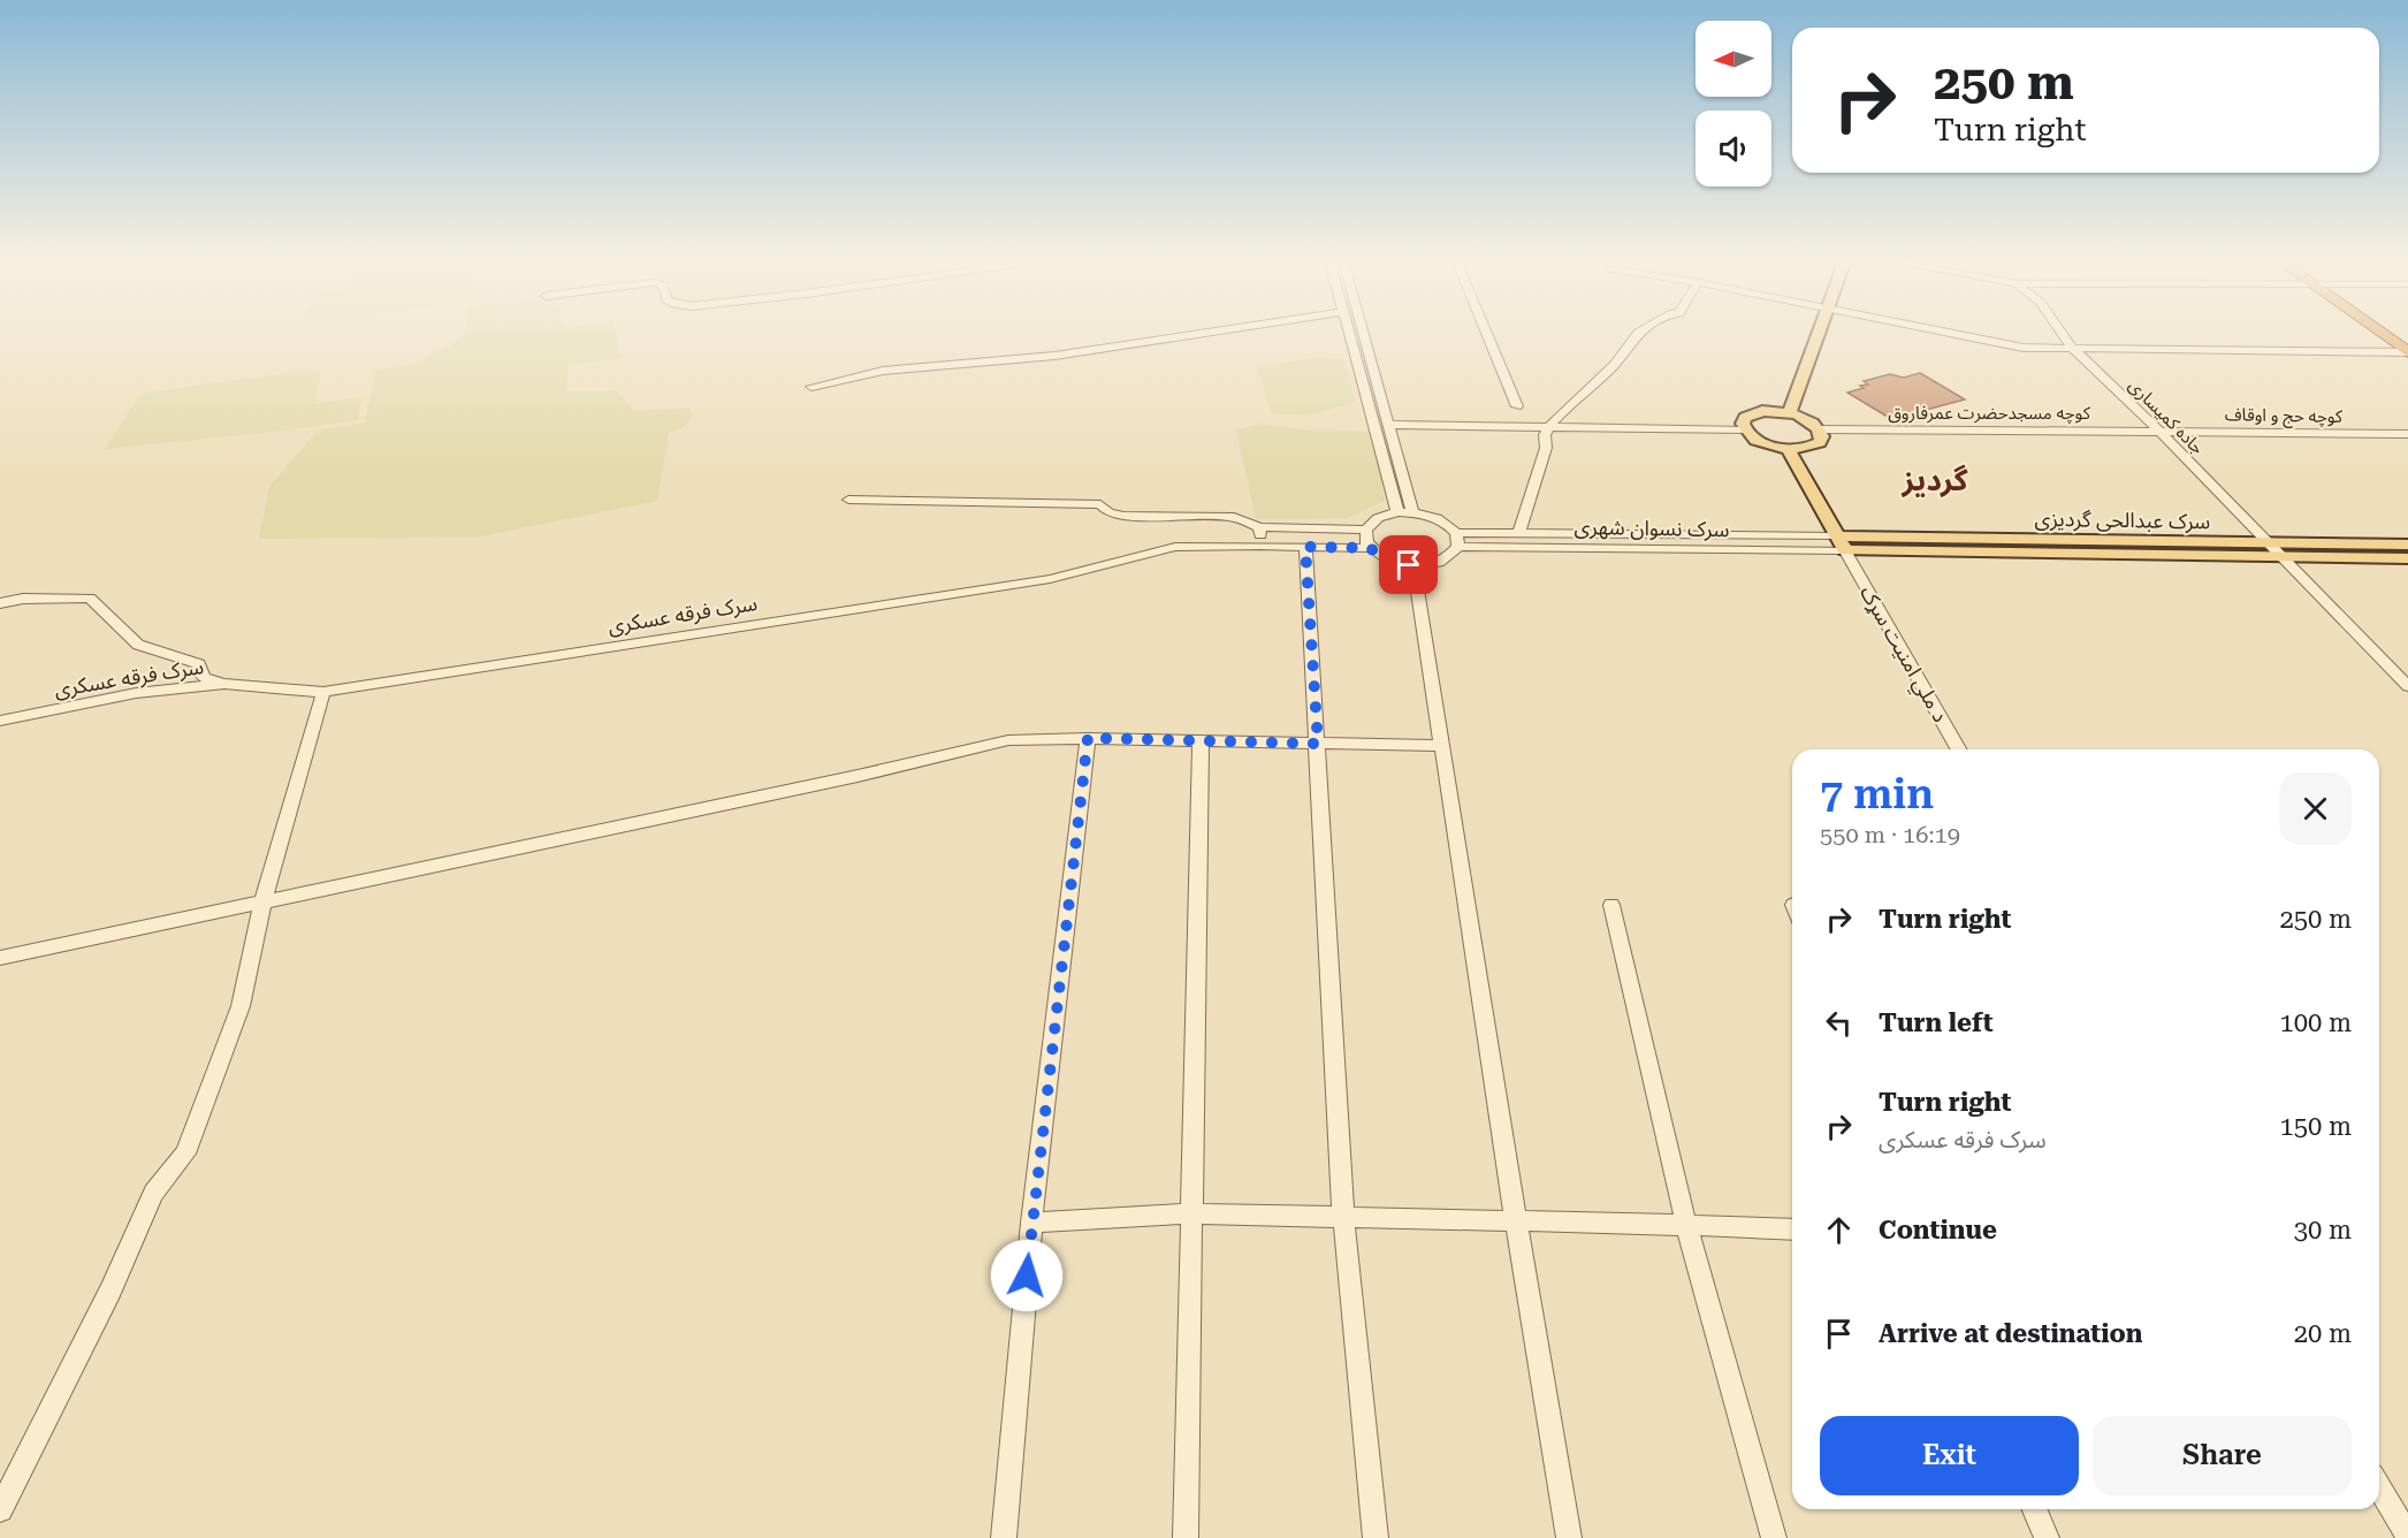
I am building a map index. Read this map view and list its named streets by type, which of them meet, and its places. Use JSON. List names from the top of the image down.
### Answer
{
  "streets": {
    "main road": ["سرک عبدالحی گردیزی"],
    "street": [
      "کوچه مسجدحضرت عمرفاروق",
      "کوچه حج و اوقاف",
      "جاده کمیساری",
      "سرک نسوان شهری",
      "سرک فرقه عسکری",
      "د ملي امنیت سړک"
    ]
  },
  "crossings": [
    ["کوچه مسجدحضرت عمرفاروق", "کوچه حج و اوقاف"],
    ["کوچه مسجدحضرت عمرفاروق", "جاده کمیساری"],
    ["کوچه حج و اوقاف", "جاده کمیساری"],
    ["جاده کمیساری", "سرک عبدالحی گردیزی"],
    ["سرک عبدالحی گردیزی", "سرک نسوان شهری"],
    ["سرک عبدالحی گردیزی", "د ملي امنیت سړک"],
    ["سرک نسوان شهری", "د ملي امنیت سړک"]
  ],
  "districts": ["گردیز"],
  "north": "left",
  "page": {
    "turn": ["250 m", "Turn right"],
    "heading": ["7 min", "550 m · 16:19"],
    "list": [
      {
        "name": "Turn right",
        "value": "250 m"
      },
      {
        "name": "Turn left",
        "value": "100 m"
      },
      {
        "name": "Turn right",
        "note": "سرک فرقه عسکری",
        "value": "150 m"
      },
      {
        "name": "Continue",
        "value": "30 m"
      },
      {
        "name": "Arrive at destination",
        "value": "20 m"
      }
    ],
    "buttons": ["Exit", "Share"]
  }
}
